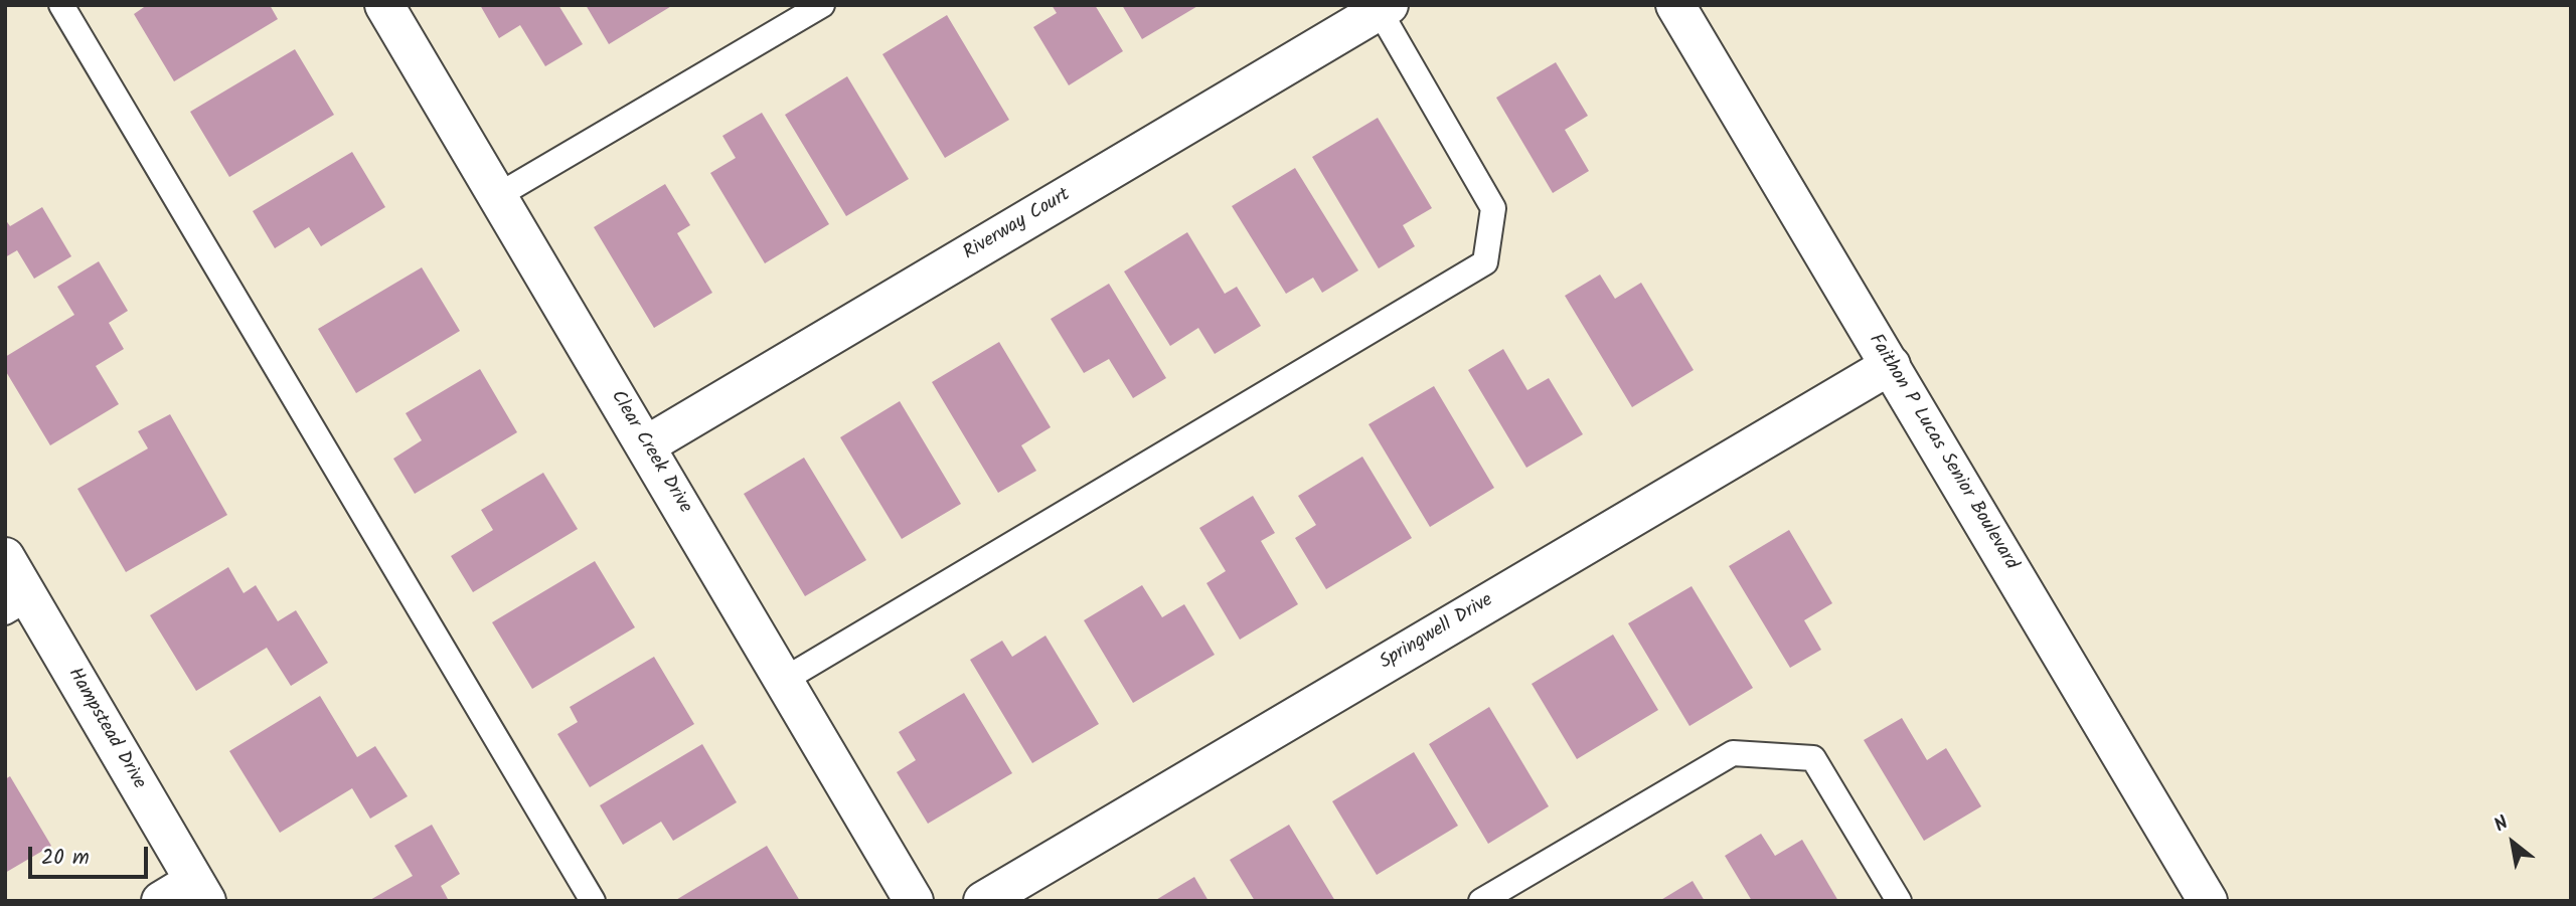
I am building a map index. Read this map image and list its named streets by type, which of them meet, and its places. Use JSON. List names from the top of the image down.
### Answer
{
  "streets": {
    "street": [
      "Riverway Court",
      "Clear Creek Drive",
      "Faithon P Lucas Senior Boulevard",
      "Springwell Drive",
      "Hampstead Drive"
    ]
  },
  "crossings": [
    ["Riverway Court", "Clear Creek Drive"],
    ["Faithon P Lucas Senior Boulevard", "Springwell Drive"]
  ],
  "scale_bar": "20 m",
  "north": "top left"
}
